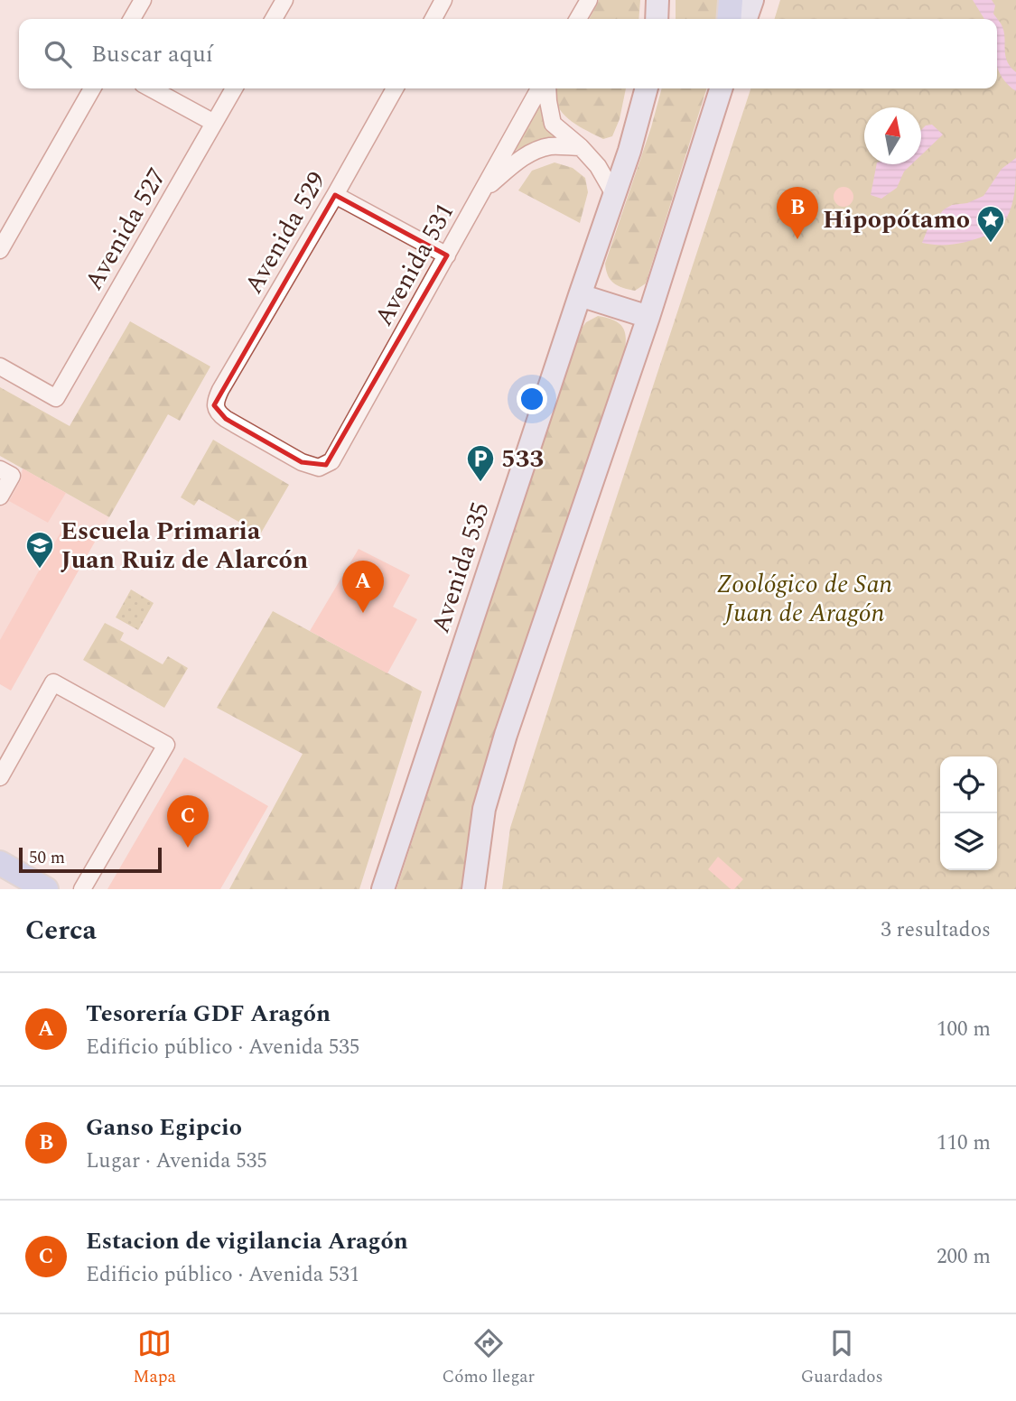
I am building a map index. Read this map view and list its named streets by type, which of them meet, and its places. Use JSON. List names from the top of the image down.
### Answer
{
  "streets": {
    "street": [
      "Avenida 527",
      "Avenida 529",
      "Avenida 531",
      "Avenida 535"
    ]
  },
  "crossings": [
    ["Avenida 529", "Avenida 531"]
  ],
  "parks": ["Zoológico de San Juan de Aragón"],
  "places": {
    "place": ["Hipopótamo"],
    "parking": ["533"],
    "school or university": ["Escuela Primaria Juan Ruiz de Alarcón"]
  },
  "scale_bar": "50 m",
  "north": "top",
  "page": {
    "search": "Buscar aquí",
    "pins": ["B", "A", "C"],
    "scale": "50 m",
    "heading": ["Cerca", "3 resultados"],
    "list": [
      {
        "mark": "A",
        "name": "Tesorería GDF Aragón",
        "note": "Edificio público · Avenida 535",
        "value": "100 m"
      },
      {
        "mark": "B",
        "name": "Ganso Egipcio",
        "note": "Lugar · Avenida 535",
        "value": "110 m"
      },
      {
        "mark": "C",
        "name": "Estacion de vigilancia Aragón",
        "note": "Edificio público · Avenida 531",
        "value": "200 m"
      }
    ],
    "nav": ["Mapa", "Cómo llegar", "Guardados"]
  }
}
